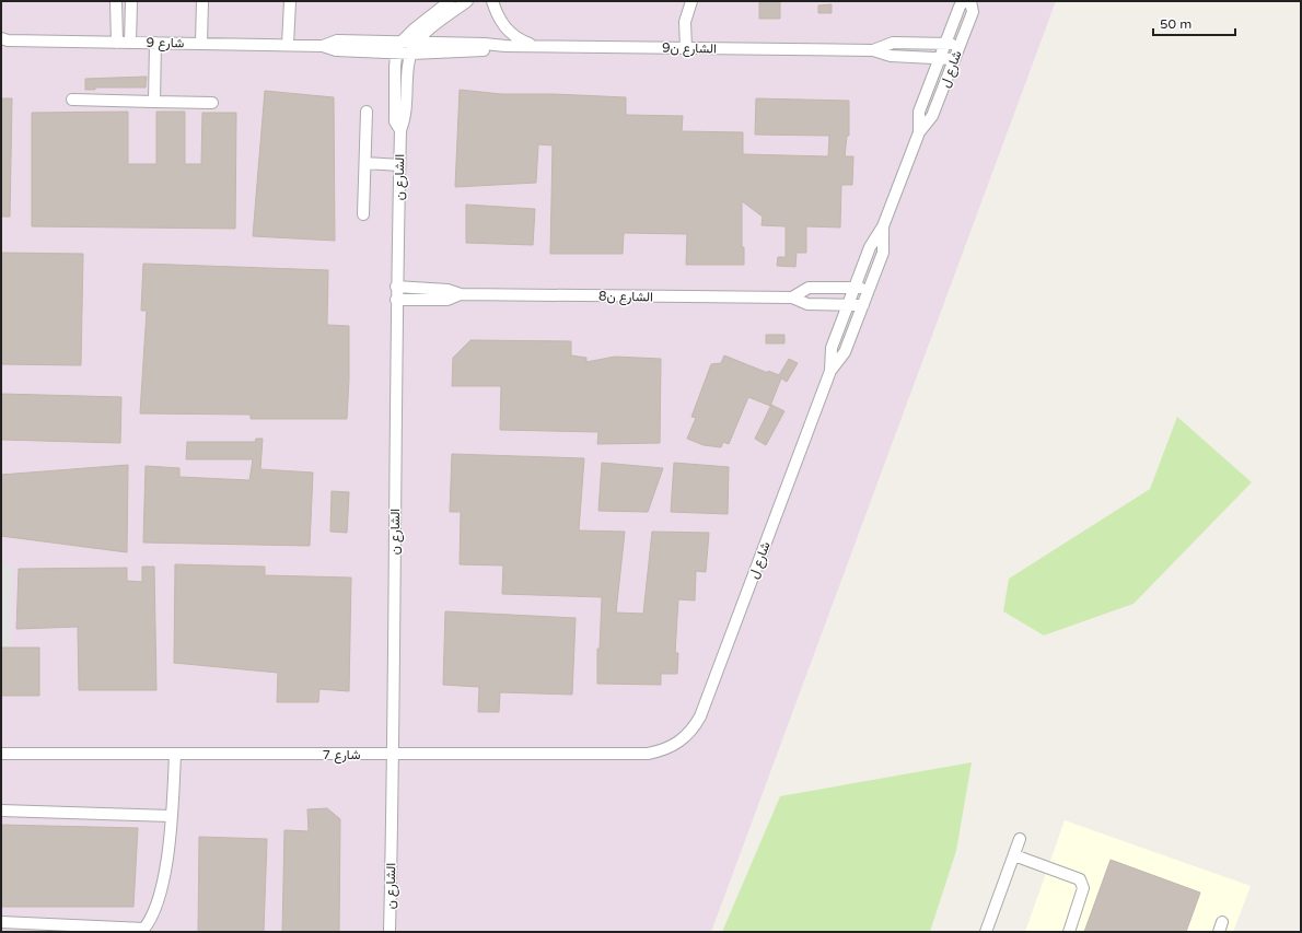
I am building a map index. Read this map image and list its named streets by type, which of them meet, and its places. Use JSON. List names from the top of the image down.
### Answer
{
  "streets": {
    "street": [
      "شارع 9",
      "الشارع ن9",
      "شارع ل",
      "الشارع ن",
      "الشارع ن8",
      "شارع 7"
    ]
  },
  "crossings": [
    ["شارع 9", "الشارع ن9"],
    ["شارع 9", "الشارع ن"],
    ["الشارع ن9", "شارع ل"],
    ["الشارع ن9", "الشارع ن"],
    ["شارع ل", "الشارع ن8"],
    ["شارع ل", "شارع 7"],
    ["الشارع ن", "الشارع ن8"],
    ["الشارع ن", "شارع 7"]
  ],
  "scale_bar": "50 m"
}
